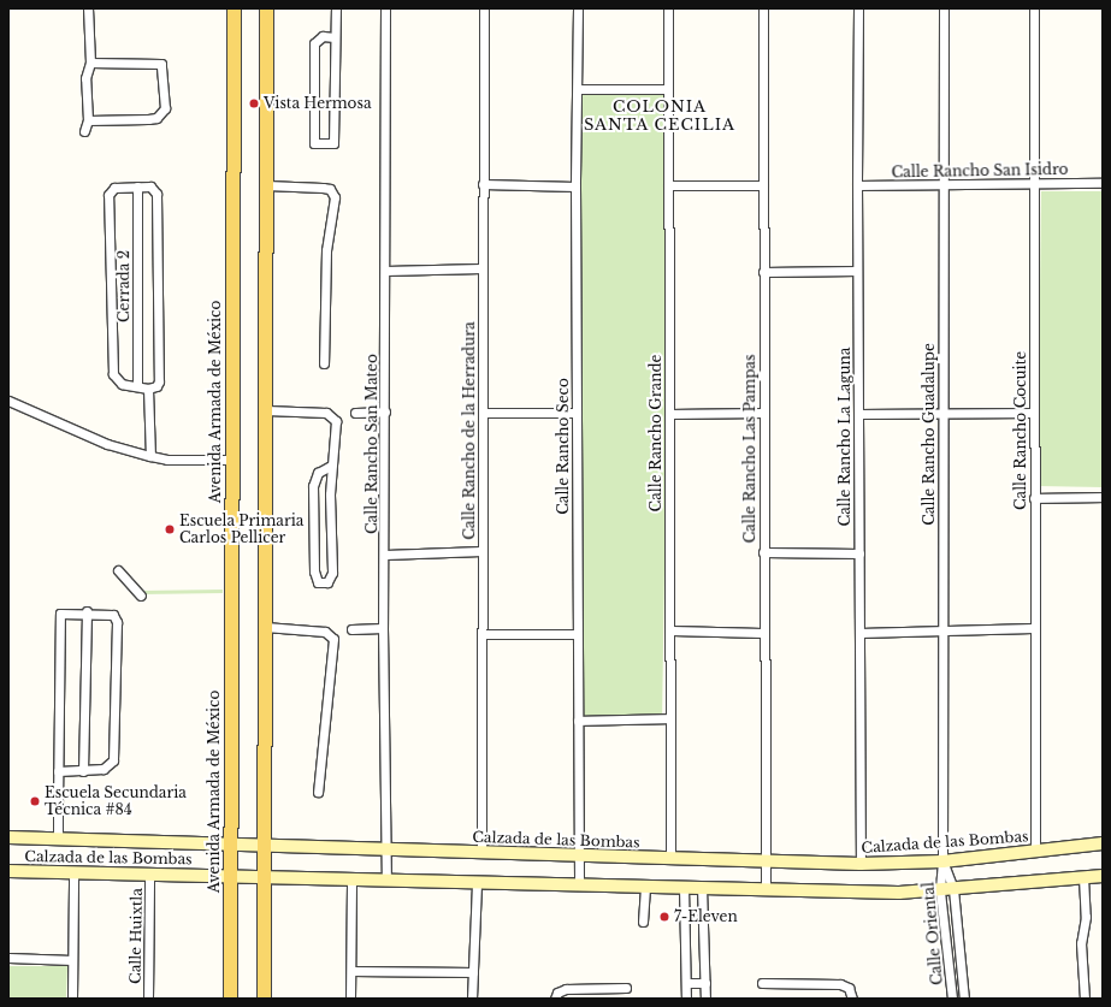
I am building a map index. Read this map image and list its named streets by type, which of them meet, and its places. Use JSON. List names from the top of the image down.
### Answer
{
  "streets": {
    "main road": ["Avenida Armada de México", "Calzada de las Bombas"],
    "street": [
      "Calle Rancho San Isidro",
      "Cerrada 2",
      "Calle Rancho de la Herradura",
      "Calle Rancho Cocuite",
      "Calle Rancho Grande",
      "Calle Rancho Guadalupe",
      "Calle Rancho La Laguna",
      "Calle Rancho San Mateo",
      "Calle Rancho Seco",
      "Calle Rancho Las Pampas",
      "Calle Oriental",
      "Calle Huixtla"
    ]
  },
  "crossings": [
    ["Calle Rancho San Isidro", "Calle Rancho Cocuite"],
    ["Calle Rancho San Isidro", "Calle Rancho Guadalupe"],
    ["Calle Rancho San Isidro", "Calle Rancho La Laguna"],
    ["Avenida Armada de México", "Calzada de las Bombas"],
    ["Calle Rancho de la Herradura", "Calzada de las Bombas"],
    ["Calle Rancho Cocuite", "Calzada de las Bombas"],
    ["Calle Rancho Grande", "Calzada de las Bombas"],
    ["Calle Rancho Guadalupe", "Calzada de las Bombas"],
    ["Calle Rancho Guadalupe", "Calle Oriental"],
    ["Calle Rancho La Laguna", "Calzada de las Bombas"],
    ["Calle Rancho San Mateo", "Calzada de las Bombas"],
    ["Calle Rancho Seco", "Calzada de las Bombas"],
    ["Calle Rancho Las Pampas", "Calzada de las Bombas"],
    ["Calzada de las Bombas", "Calle Oriental"],
    ["Calzada de las Bombas", "Calle Huixtla"]
  ],
  "districts": ["COLONIA SANTA CECILIA"],
  "places": [
    "Vista Hermosa",
    "Escuela Primaria Carlos Pellicer",
    "Escuela Secundaria Técnica #84",
    "7-Eleven"
  ]
}
